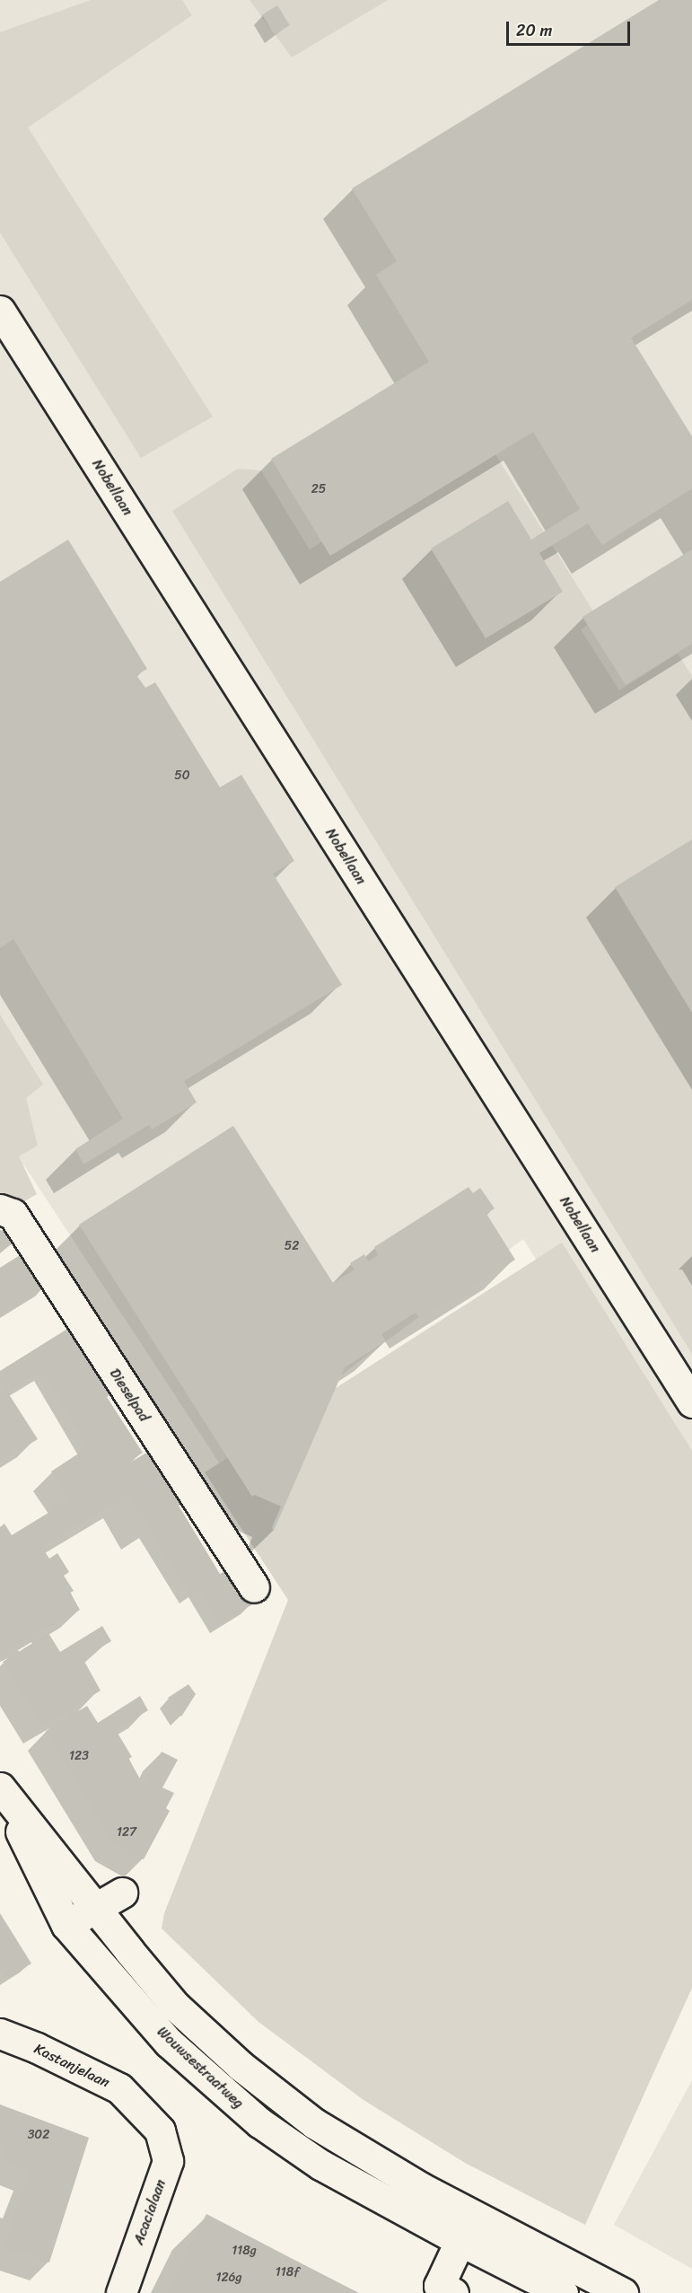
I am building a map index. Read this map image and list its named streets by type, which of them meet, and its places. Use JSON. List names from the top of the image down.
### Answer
{
  "streets": {
    "street": [
      "Nobellaan",
      "Dieselpad",
      "Kastanjelaan",
      "Wouwsestraatweg",
      "Acacialaan"
    ]
  },
  "crossings": [
    ["Kastanjelaan", "Acacialaan"]
  ],
  "house_numbers": [
    "25",
    "50",
    "52",
    "123",
    "127",
    "302",
    "118g",
    "118f",
    "126g"
  ],
  "scale_bar": "20 m"
}
